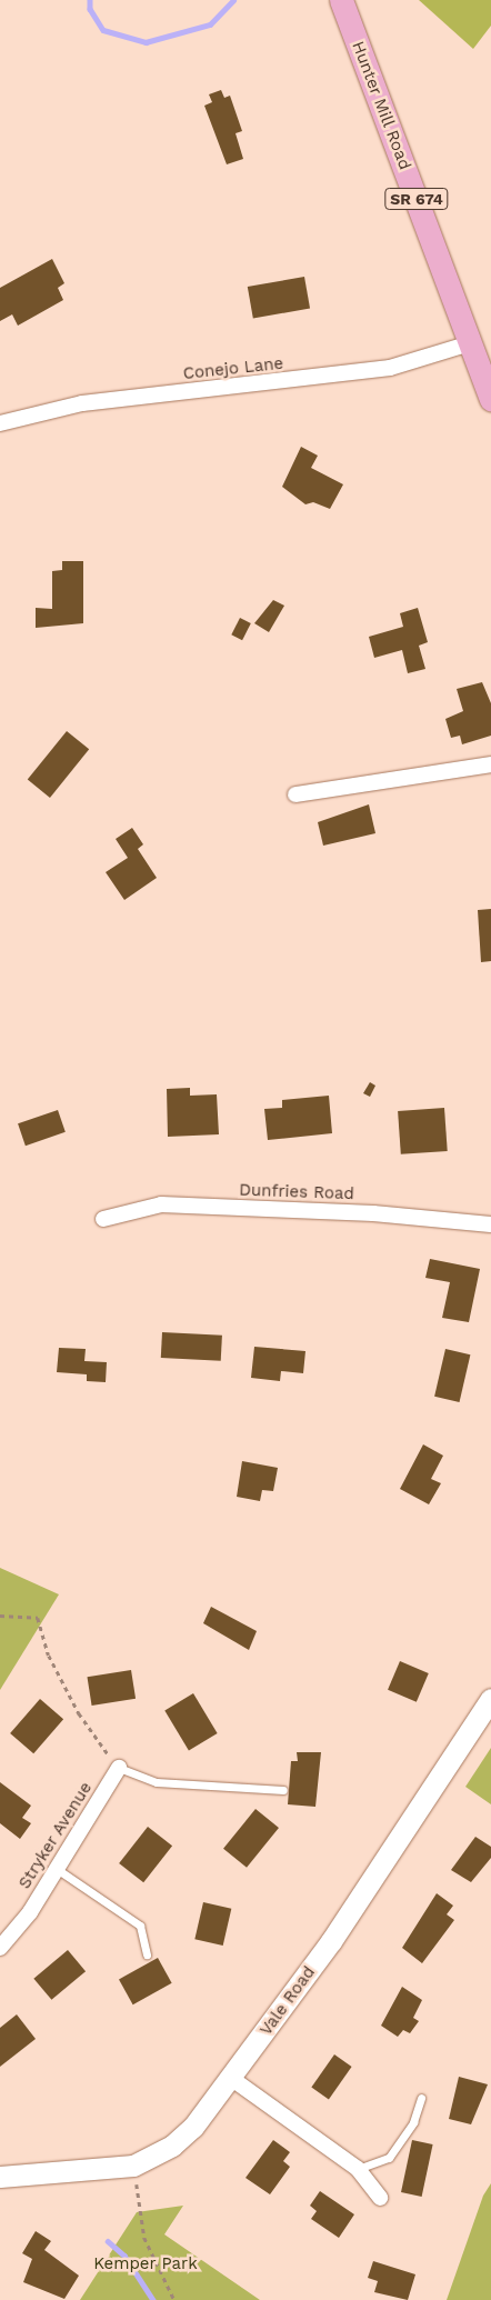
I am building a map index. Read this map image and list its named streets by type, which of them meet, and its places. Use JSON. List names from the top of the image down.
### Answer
{
  "streets": {
    "main road": ["Hunter Mill Road", "SR 674", "Vale Road"],
    "street": ["Conejo Lane", "Dunfries Road", "Stryker Avenue"]
  },
  "crossings": [
    ["Hunter Mill Road", "Conejo Lane"]
  ],
  "parks": ["Kemper Park"]
}
